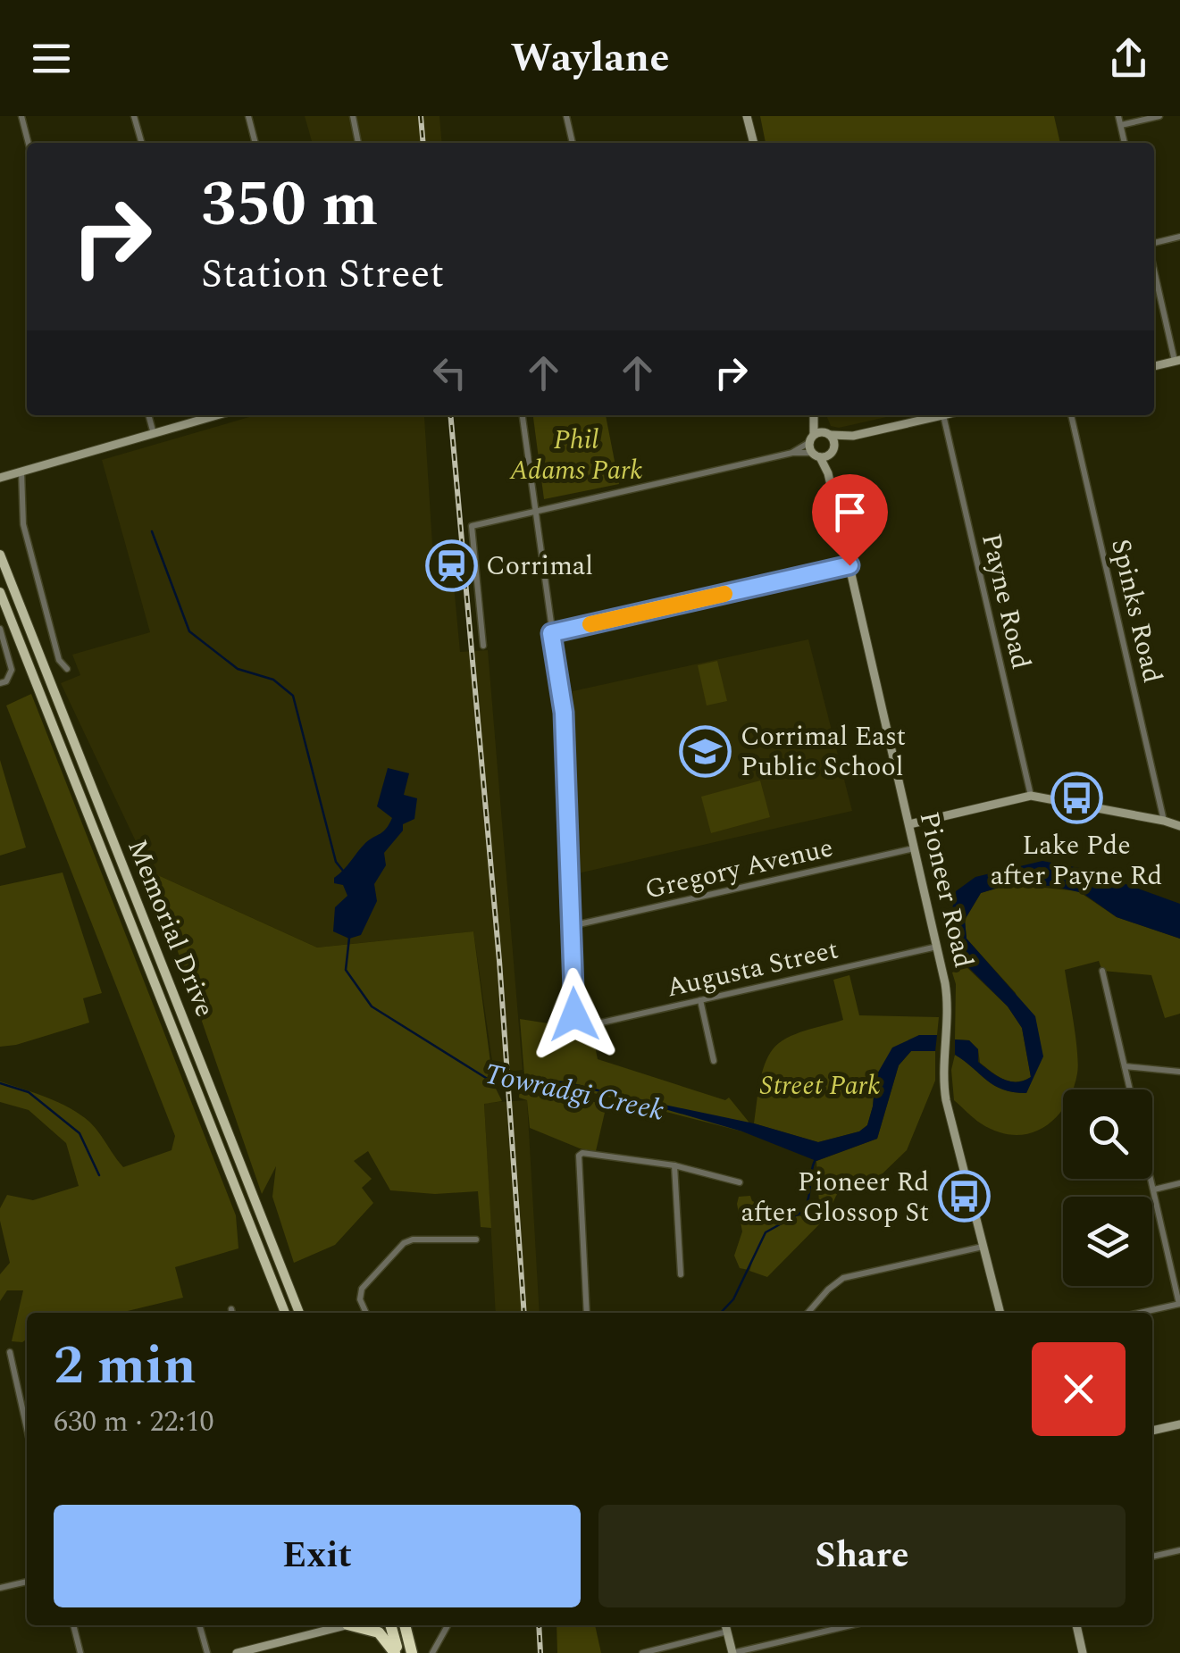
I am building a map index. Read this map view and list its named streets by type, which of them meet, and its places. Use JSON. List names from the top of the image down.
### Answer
{
  "streets": {
    "main road": ["Pioneer Road", "Memorial Drive"],
    "street": [
      "Payne Road",
      "Spinks Road",
      "Gregory Avenue",
      "Augusta Street"
    ]
  },
  "crossings": [
    ["Gregory Avenue", "Pioneer Road"],
    ["Gregory Avenue", "Augusta Street"],
    ["Pioneer Road", "Augusta Street"]
  ],
  "water": ["Towradgi Creek"],
  "parks": ["Phil Adams Park", "Street Park"],
  "places": {
    "station": ["Corrimal"],
    "school or university": ["Corrimal East Public School"],
    "bus stop": ["Lake Pde after Payne Rd", "Pioneer Rd after Glossop St"]
  },
  "page": {
    "header": "Waylane",
    "turn": ["350 m", "Station Street"],
    "heading": ["2 min", "630 m · 22:10"],
    "buttons": ["Exit", "Share"]
  }
}
